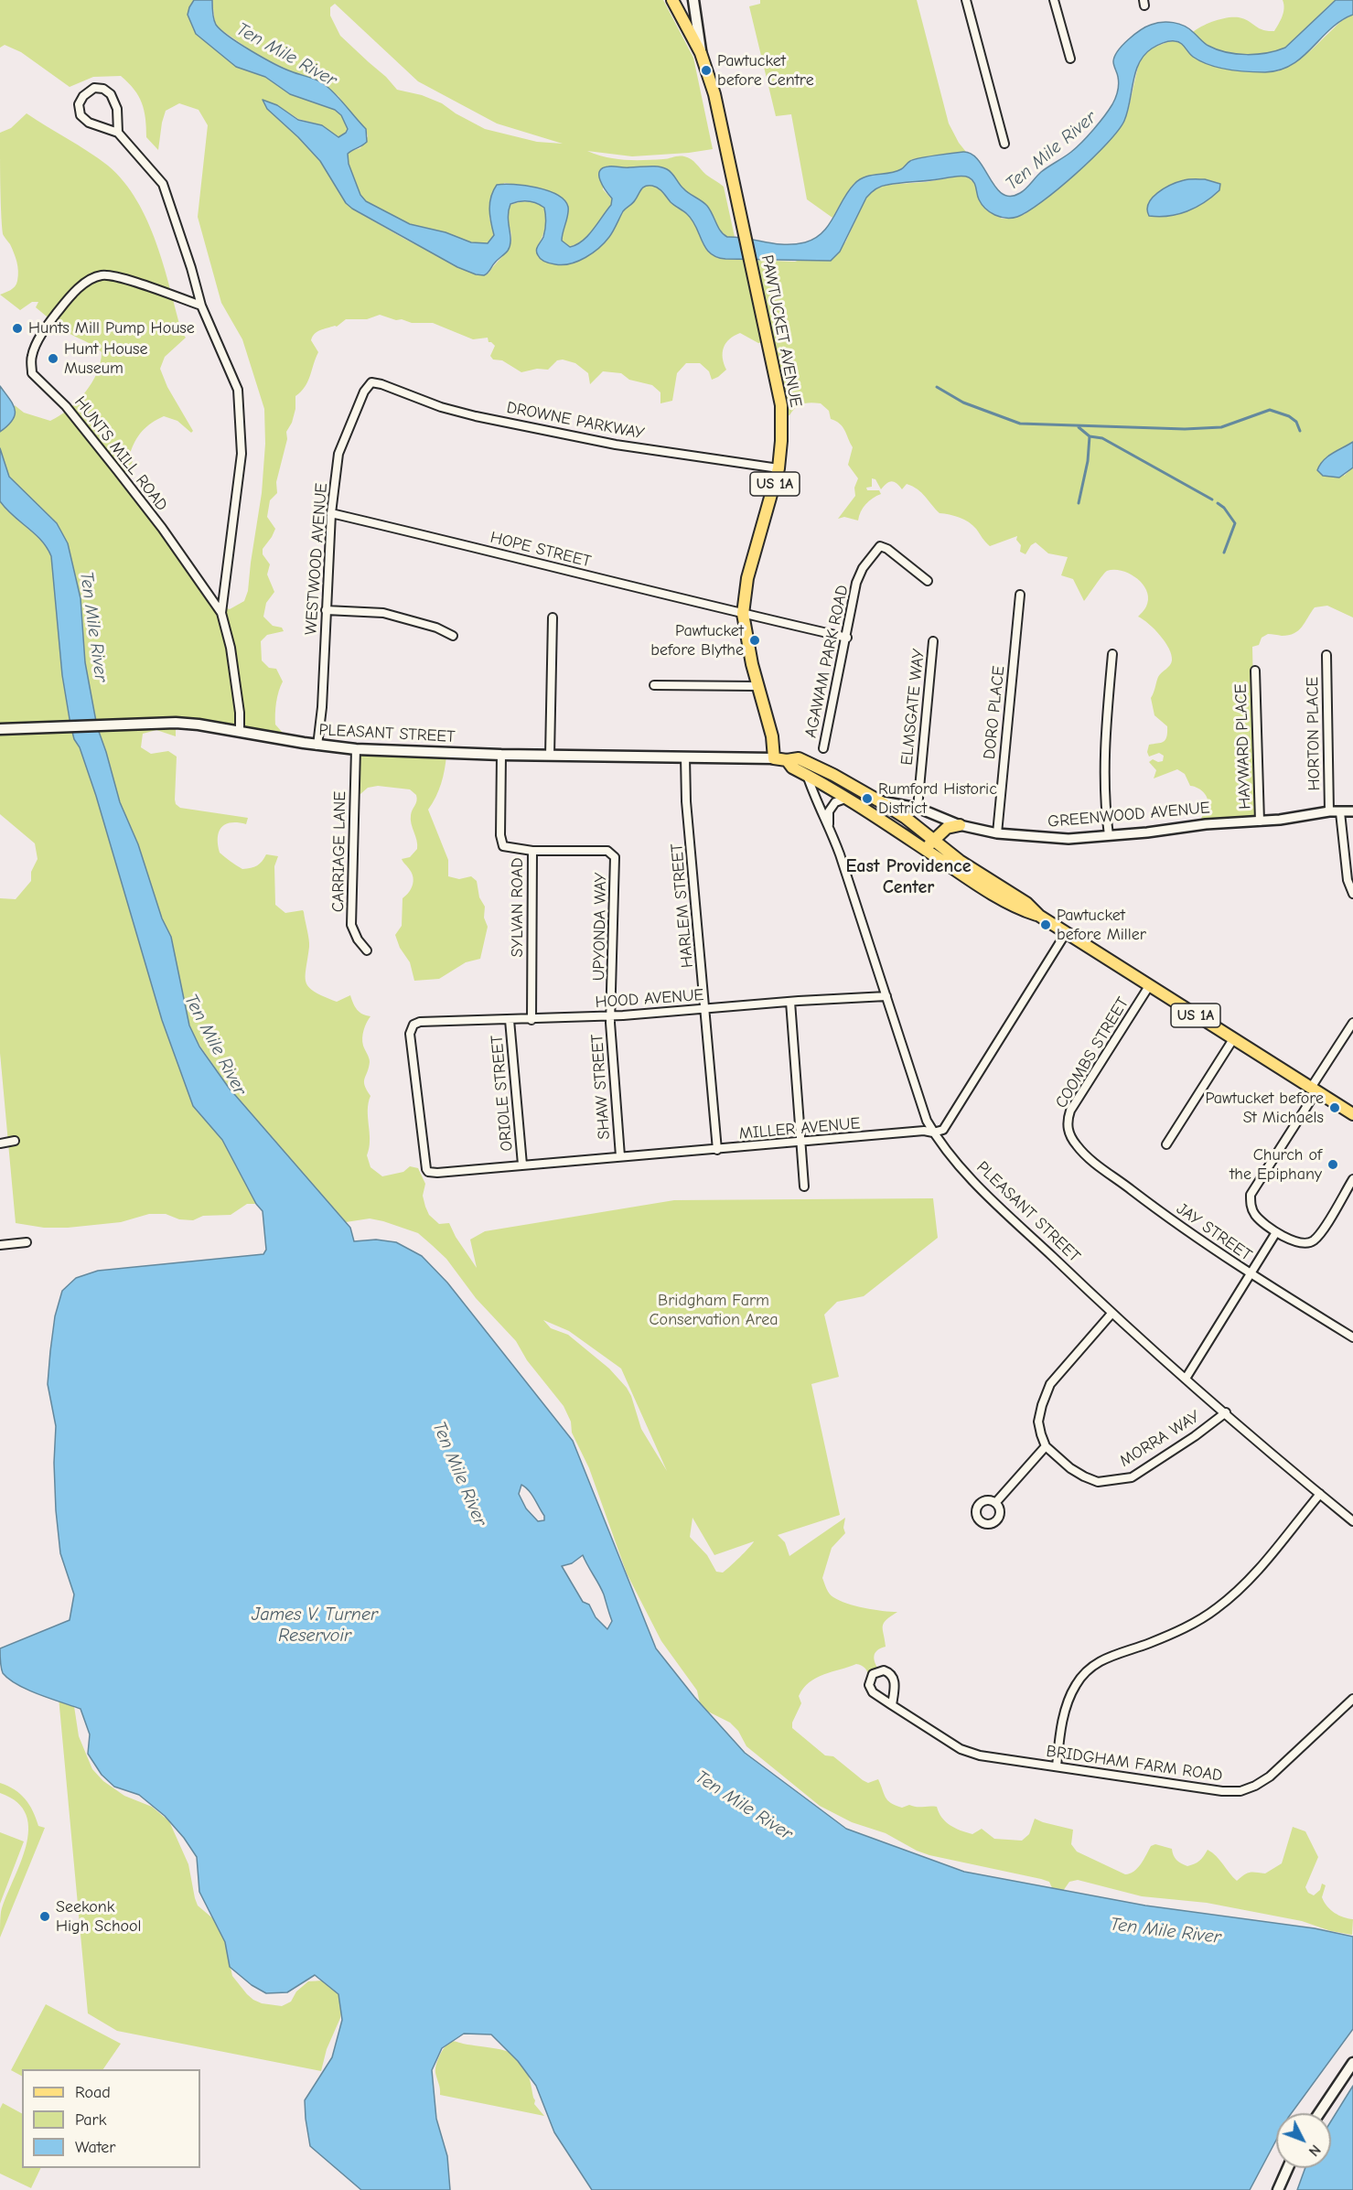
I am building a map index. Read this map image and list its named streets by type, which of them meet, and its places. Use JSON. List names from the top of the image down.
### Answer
{
  "streets": {
    "main road": ["PAWTUCKET AVENUE", "US 1A", "PLEASANT STREET"],
    "street": [
      "DROWNE PARKWAY",
      "HUNTS MILL ROAD",
      "HOPE STREET",
      "WESTWOOD AVENUE",
      "AGAWAM PARK ROAD",
      "ELMSGATE WAY",
      "DORO PLACE",
      "HORTON PLACE",
      "HAYWARD PLACE",
      "GREENWOOD AVENUE",
      "CARRIAGE LANE",
      "HARLEM STREET",
      "SYLVAN ROAD",
      "UPYONDA WAY",
      "HOOD AVENUE",
      "COOMBS STREET",
      "SHAW STREET",
      "ORIOLE STREET",
      "MILLER AVENUE",
      "JAY STREET",
      "MORRA WAY",
      "BRIDGHAM FARM ROAD"
    ]
  },
  "crossings": [
    ["PAWTUCKET AVENUE", "DROWNE PARKWAY"],
    ["PAWTUCKET AVENUE", "US 1A"],
    ["PAWTUCKET AVENUE", "HOPE STREET"],
    ["PAWTUCKET AVENUE", "PLEASANT STREET"],
    ["DROWNE PARKWAY", "WESTWOOD AVENUE"],
    ["HUNTS MILL ROAD", "PLEASANT STREET"],
    ["US 1A", "PLEASANT STREET"],
    ["US 1A", "GREENWOOD AVENUE"],
    ["US 1A", "COOMBS STREET"],
    ["HOPE STREET", "WESTWOOD AVENUE"],
    ["HOPE STREET", "AGAWAM PARK ROAD"],
    ["WESTWOOD AVENUE", "PLEASANT STREET"],
    ["ELMSGATE WAY", "GREENWOOD AVENUE"],
    ["DORO PLACE", "GREENWOOD AVENUE"],
    ["PLEASANT STREET", "CARRIAGE LANE"],
    ["PLEASANT STREET", "HARLEM STREET"],
    ["PLEASANT STREET", "SYLVAN ROAD"],
    ["PLEASANT STREET", "HOOD AVENUE"],
    ["PLEASANT STREET", "MILLER AVENUE"],
    ["PLEASANT STREET", "MORRA WAY"],
    ["HORTON PLACE", "GREENWOOD AVENUE"],
    ["HAYWARD PLACE", "GREENWOOD AVENUE"],
    ["HARLEM STREET", "HOOD AVENUE"],
    ["HARLEM STREET", "MILLER AVENUE"],
    ["SYLVAN ROAD", "UPYONDA WAY"],
    ["SYLVAN ROAD", "HOOD AVENUE"],
    ["UPYONDA WAY", "HOOD AVENUE"],
    ["UPYONDA WAY", "SHAW STREET"],
    ["HOOD AVENUE", "SHAW STREET"],
    ["HOOD AVENUE", "ORIOLE STREET"],
    ["HOOD AVENUE", "MILLER AVENUE"],
    ["COOMBS STREET", "JAY STREET"],
    ["SHAW STREET", "MILLER AVENUE"],
    ["ORIOLE STREET", "MILLER AVENUE"]
  ],
  "districts": ["East Providence Center"],
  "water": ["Ten Mile River", "James V. Turner Reservoir"],
  "parks": ["Bridgham Farm Conservation Area"],
  "places": [
    "Pawtucket before Centre",
    "Hunts Mill Pump House",
    "Hunt House Museum",
    "Pawtucket before Blythe",
    "Rumford Historic District",
    "Pawtucket before Miller",
    "Pawtucket before St Michaels",
    "Church of the Epiphany",
    "Seekonk High School"
  ],
  "legend": ["Road", "Park", "Water"],
  "north": "bottom right"
}
